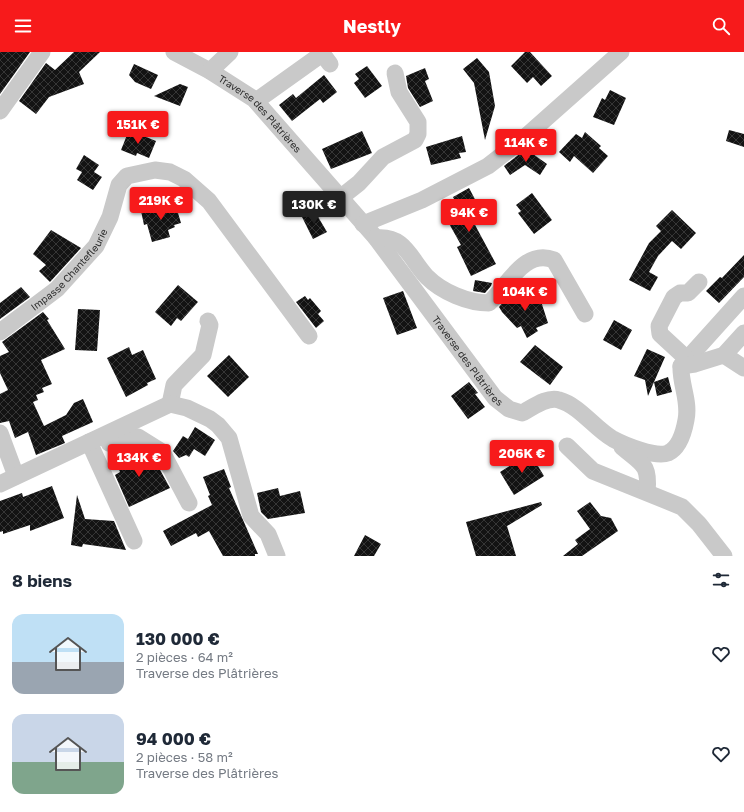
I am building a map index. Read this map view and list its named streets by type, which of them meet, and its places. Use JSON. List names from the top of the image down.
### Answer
{
  "streets": {
    "street": ["Traverse des Plâtrières", "Impasse Chantefleurie"]
  },
  "page": {
    "header": "Nestly",
    "price": [
      "151K €",
      "114K €",
      "219K €",
      "130K €",
      "94K €",
      "104K €",
      "206K €",
      "134K €"
    ],
    "heading": "8 biens",
    "list": [
      {
        "name": "130 000 €",
        "note": "2 pièces · 64 m² · Traverse des Plâtrières"
      },
      {
        "name": "94 000 €",
        "note": "2 pièces · 58 m² · Traverse des Plâtrières"
      }
    ]
  }
}
